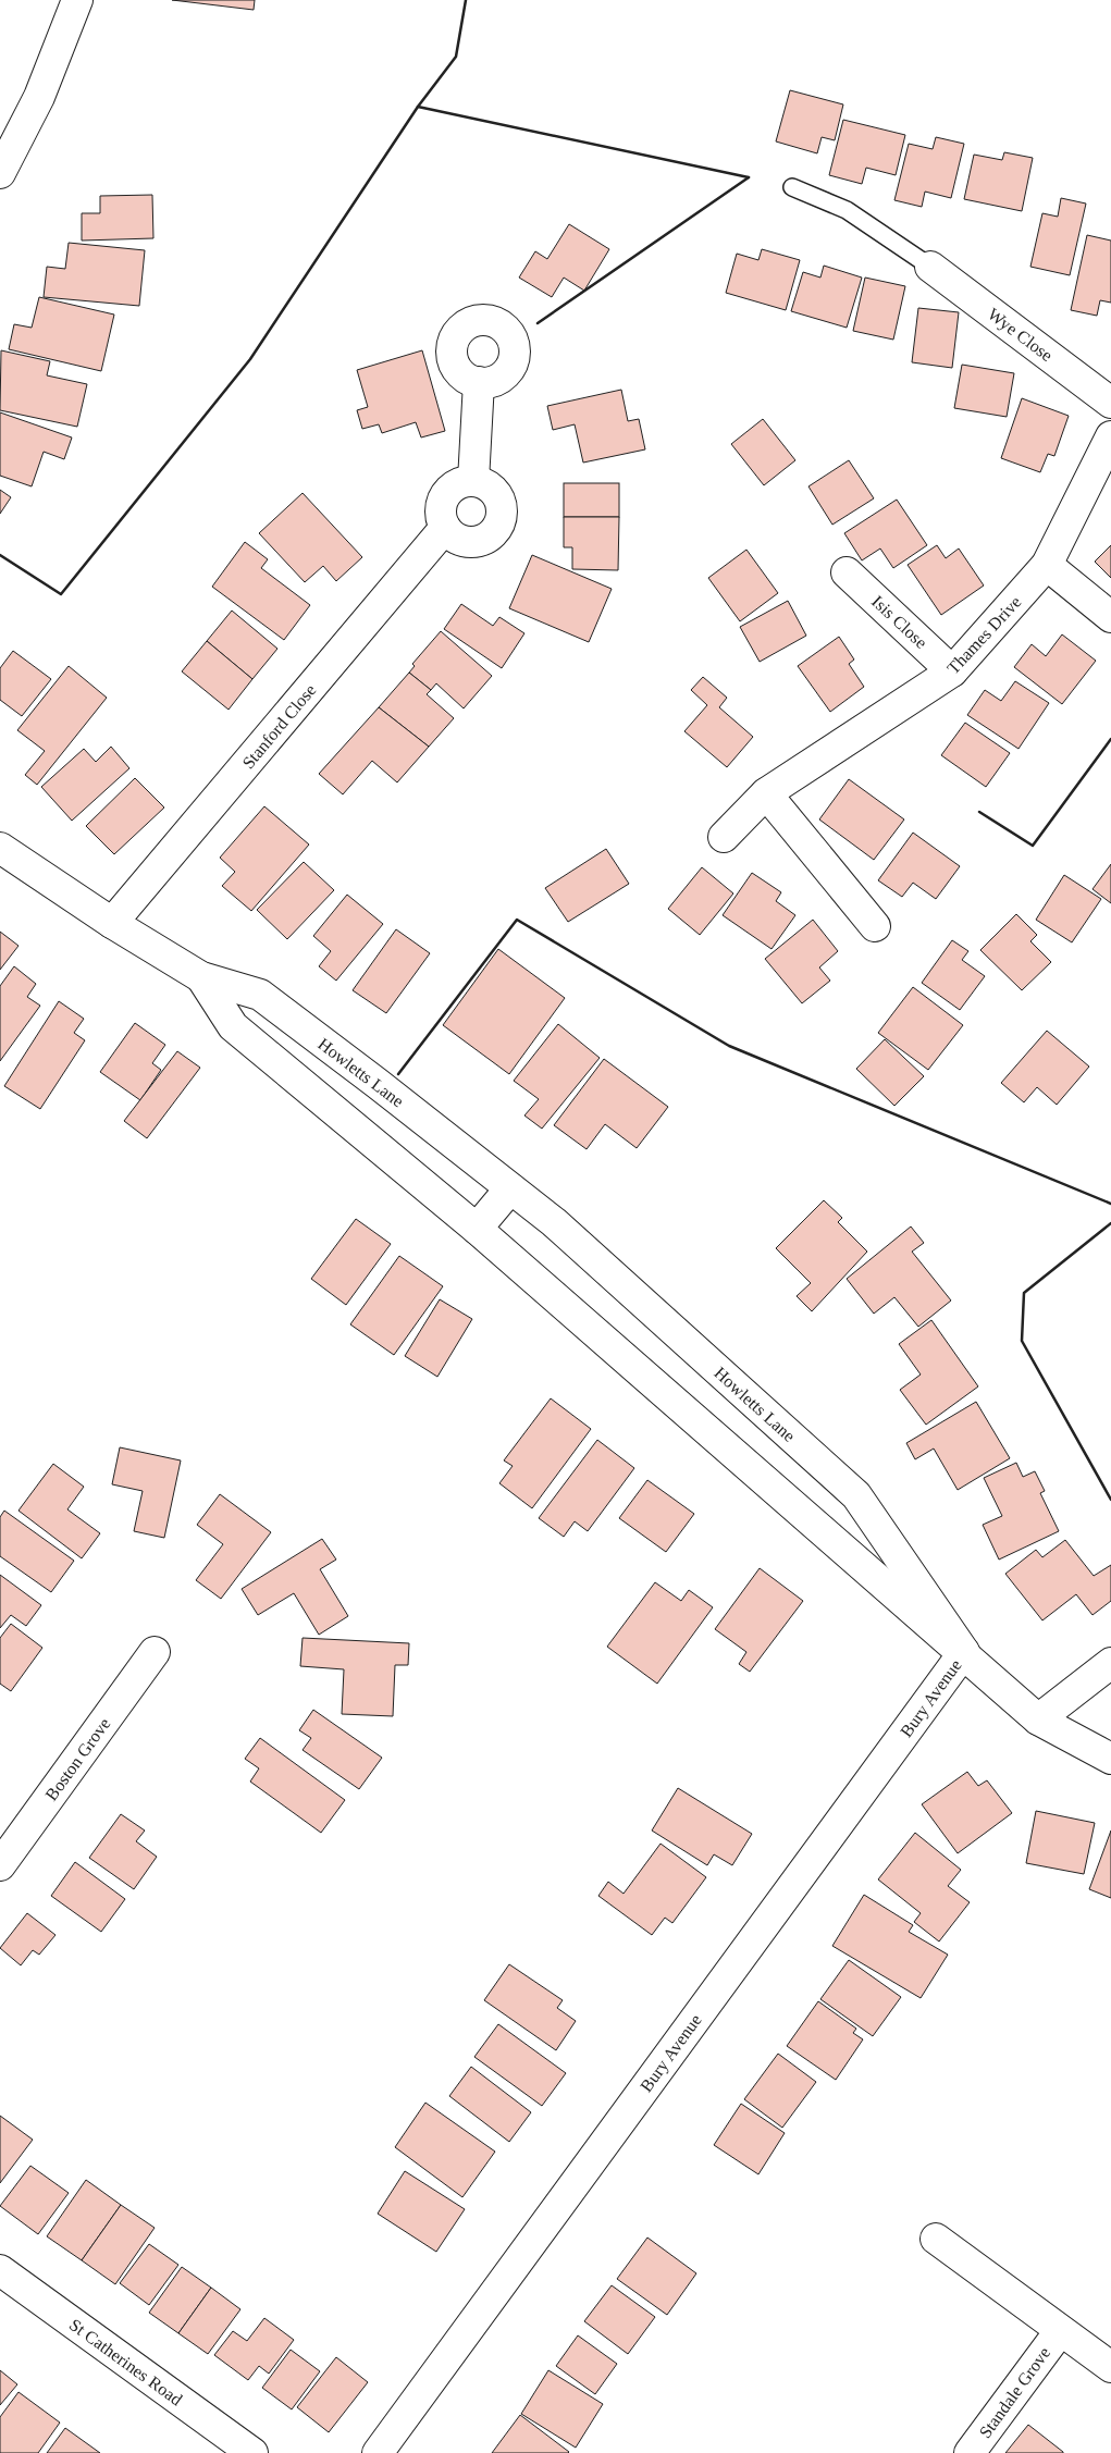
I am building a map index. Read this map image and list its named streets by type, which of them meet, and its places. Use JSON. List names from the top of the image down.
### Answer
{
  "streets": {
    "street": [
      "Wye Close",
      "Isis Close",
      "Thames Drive",
      "Stanford Close",
      "Howletts Lane",
      "Bury Avenue",
      "Boston Grove",
      "St Catherines Road",
      "Standale Grove"
    ]
  },
  "crossings": [
    ["Isis Close", "Thames Drive"],
    ["Stanford Close", "Howletts Lane"],
    ["Howletts Lane", "Bury Avenue"]
  ]
}
